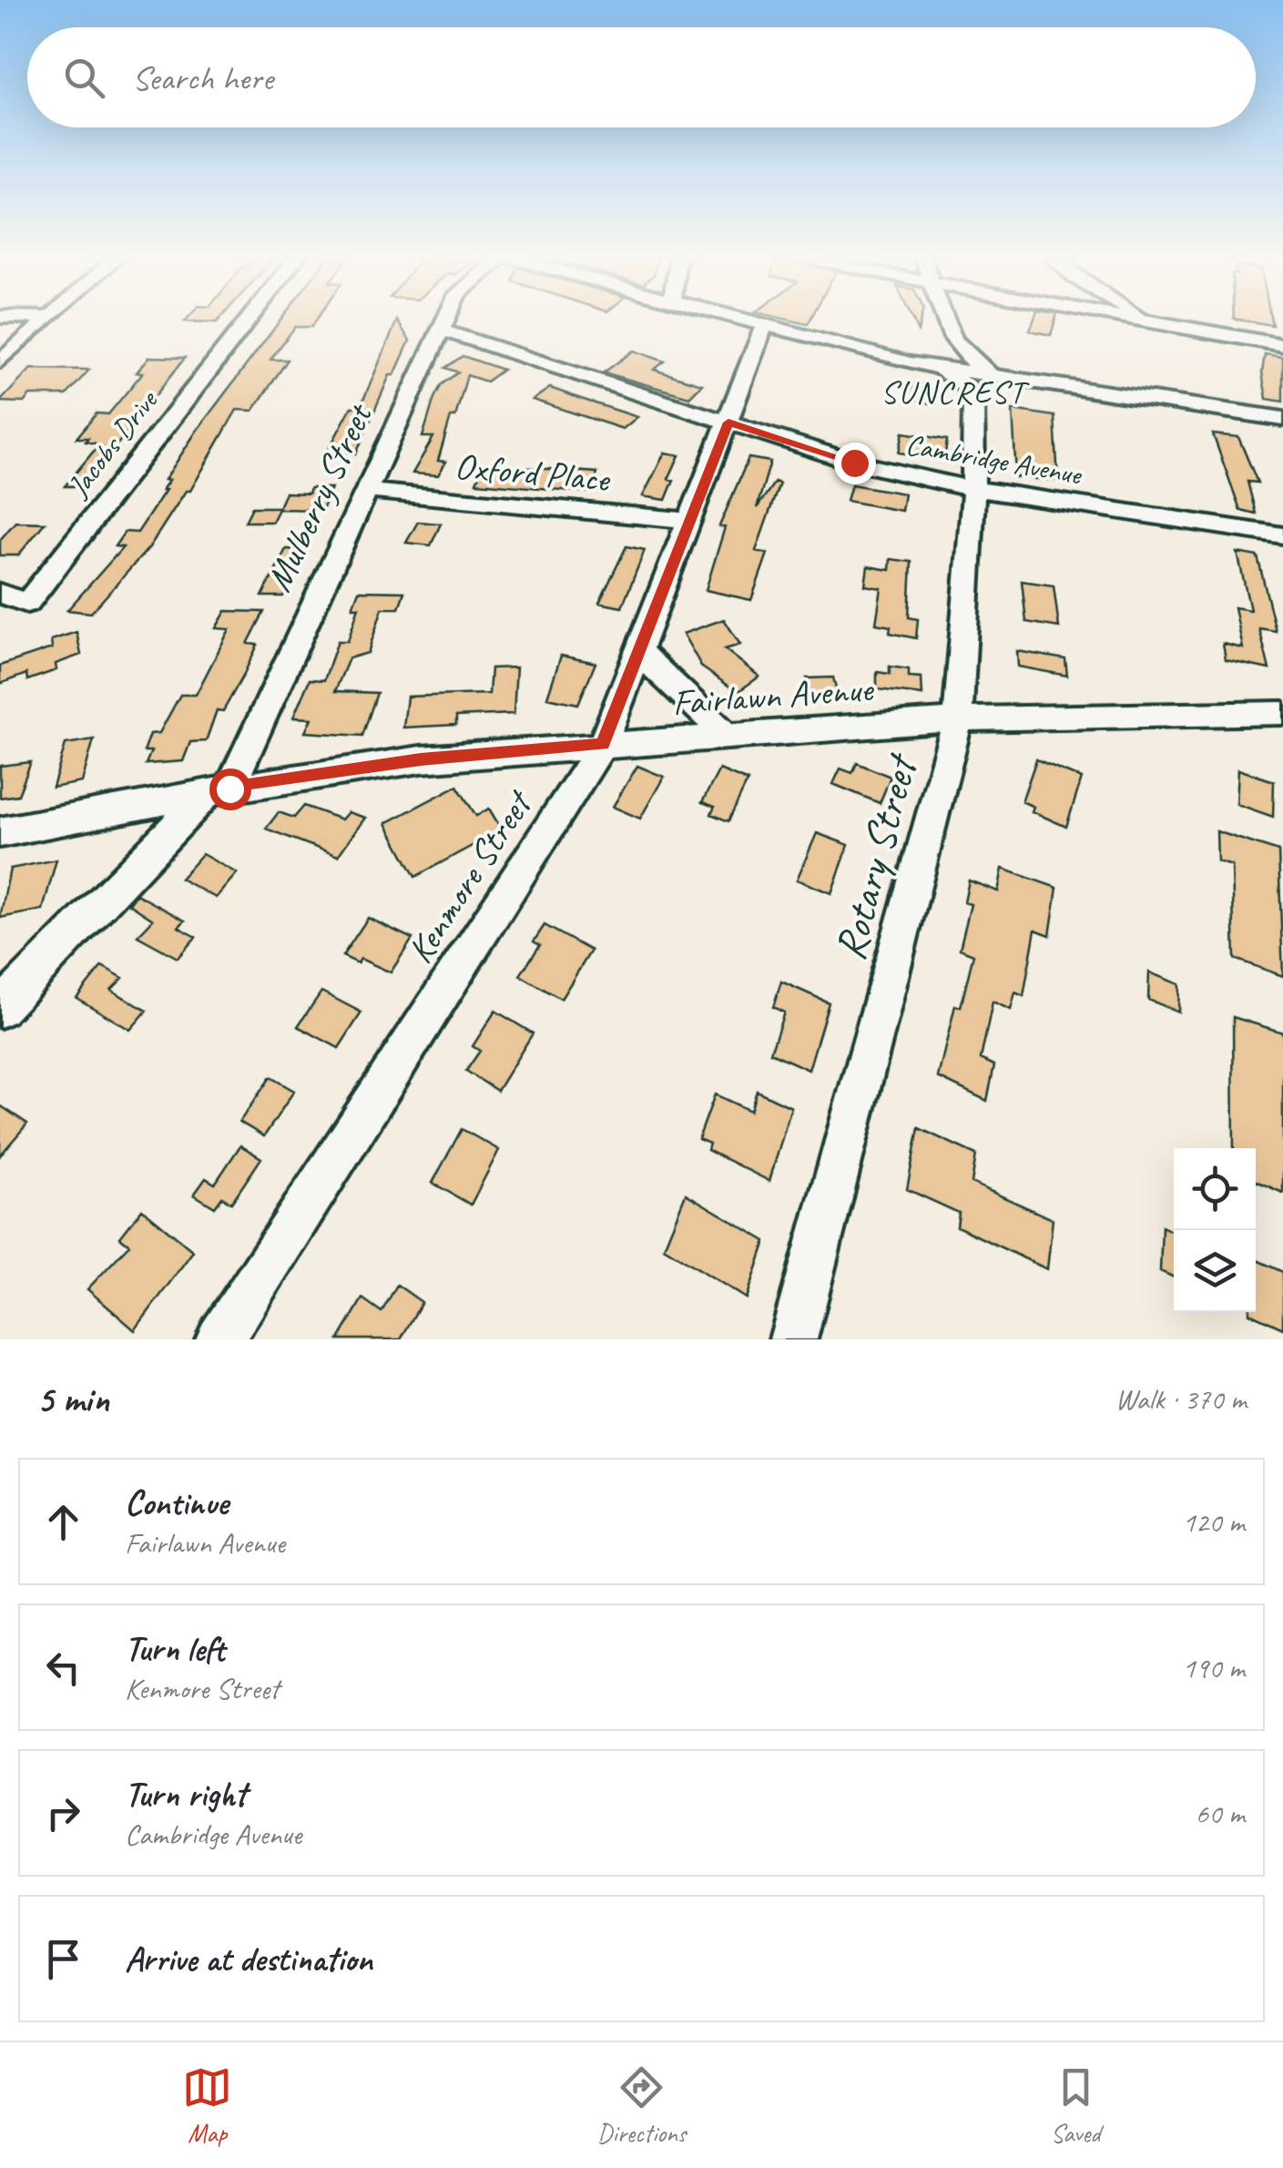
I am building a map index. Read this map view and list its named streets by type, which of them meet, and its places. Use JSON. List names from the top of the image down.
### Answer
{
  "streets": {
    "street": [
      "Jacobs Drive",
      "Cambridge Avenue",
      "Oxford Place",
      "Mulberry Street",
      "Fairlawn Avenue",
      "Rotary Street",
      "Kenmore Street"
    ]
  },
  "crossings": [
    ["Cambridge Avenue", "Mulberry Street"],
    ["Cambridge Avenue", "Rotary Street"],
    ["Cambridge Avenue", "Kenmore Street"],
    ["Oxford Place", "Mulberry Street"],
    ["Oxford Place", "Kenmore Street"],
    ["Mulberry Street", "Fairlawn Avenue"],
    ["Fairlawn Avenue", "Rotary Street"],
    ["Fairlawn Avenue", "Kenmore Street"]
  ],
  "districts": ["SUNCREST"],
  "page": {
    "search": "Search here",
    "heading": ["5 min", "Walk · 370 m"],
    "list": [
      ["Continue", "Fairlawn Avenue", "120 m"],
      ["Turn left", "Kenmore Street", "190 m"],
      ["Turn right", "Cambridge Avenue", "60 m"],
      "Arrive at destination"
    ],
    "nav": ["Map", "Directions", "Saved"]
  }
}
